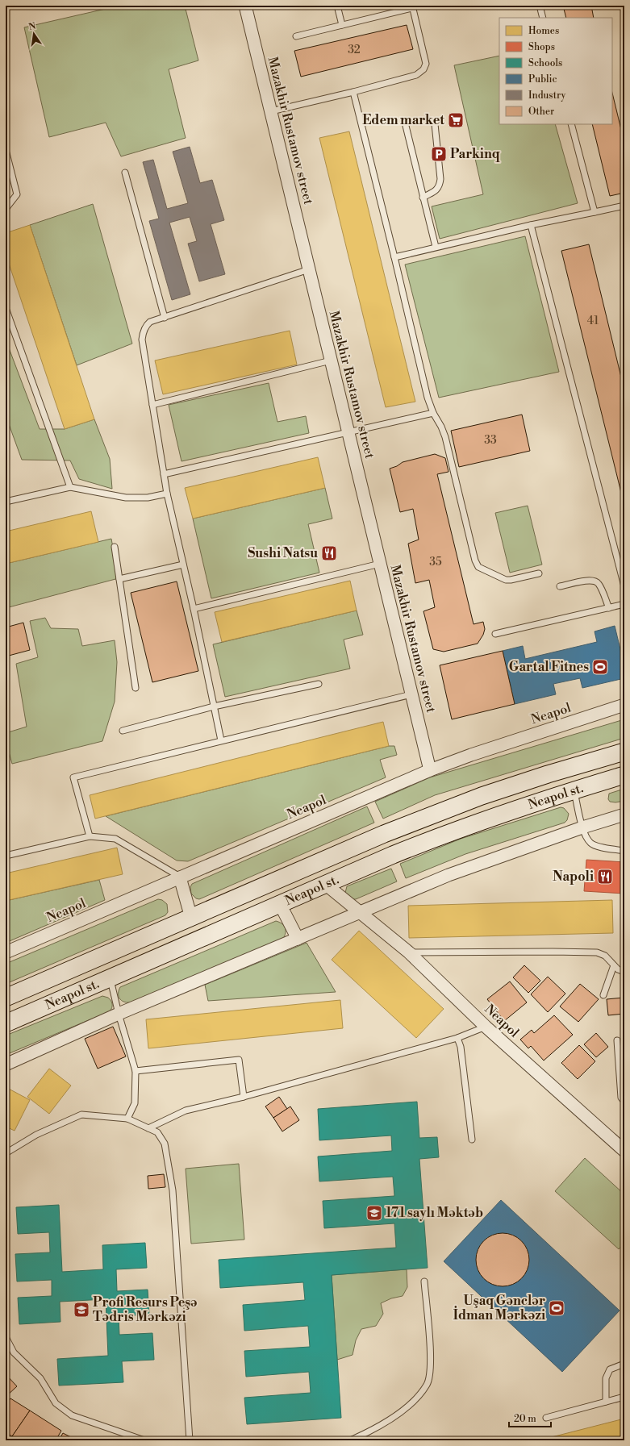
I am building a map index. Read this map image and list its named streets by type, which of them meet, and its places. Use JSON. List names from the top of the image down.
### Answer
{
  "streets": {
    "main road": ["Neapol st."],
    "street": ["Mazakhir Rustamov street", "Neapol"]
  },
  "crossings": [
    ["Mazakhir Rustamov street", "Neapol"],
    ["Neapol", "Neapol st."]
  ],
  "places": {
    "supermarket": ["Edem market"],
    "parking": ["Parkinq"],
    "restaurant": ["Sushi Natsu", "Napoli"],
    "sports": ["Gartal Fitnes", "Uşaq Gənclər İdman Mərkəzi"],
    "school or university": ["171 saylı Məktəb", "Profi Resurs Peşə Tədris Mərkəzi"]
  },
  "house_numbers": [
    "32",
    "41",
    "33",
    "35"
  ],
  "legend": [
    "Homes",
    "Shops",
    "Schools",
    "Public",
    "Industry",
    "Other"
  ],
  "scale_bar": "20 m",
  "north": "top"
}
